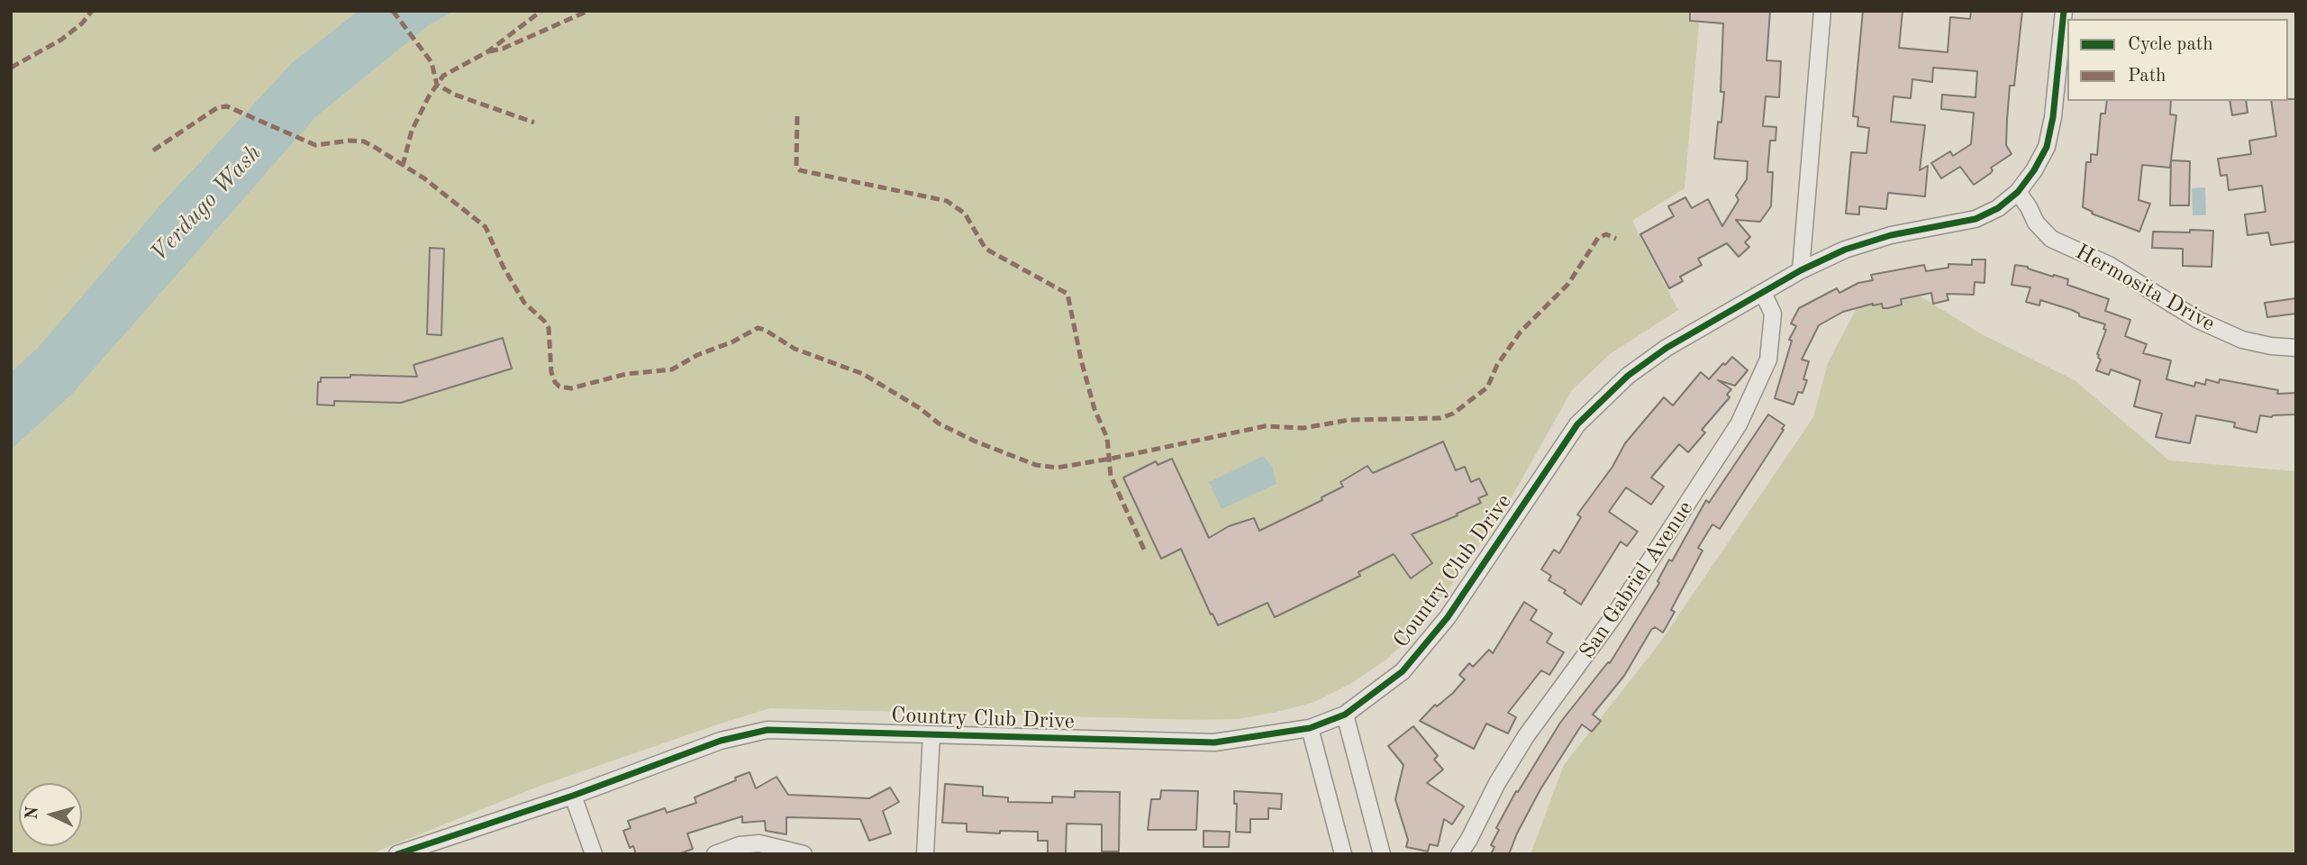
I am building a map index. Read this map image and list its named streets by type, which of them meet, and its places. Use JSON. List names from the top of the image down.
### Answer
{
  "streets": {
    "street": ["Hermosita Drive", "Country Club Drive", "San Gabriel Avenue"]
  },
  "crossings": [
    ["Hermosita Drive", "Country Club Drive"],
    ["Country Club Drive", "San Gabriel Avenue"]
  ],
  "water": ["Verdugo Wash"],
  "legend": ["Cycle path", "Path"],
  "north": "left"
}
